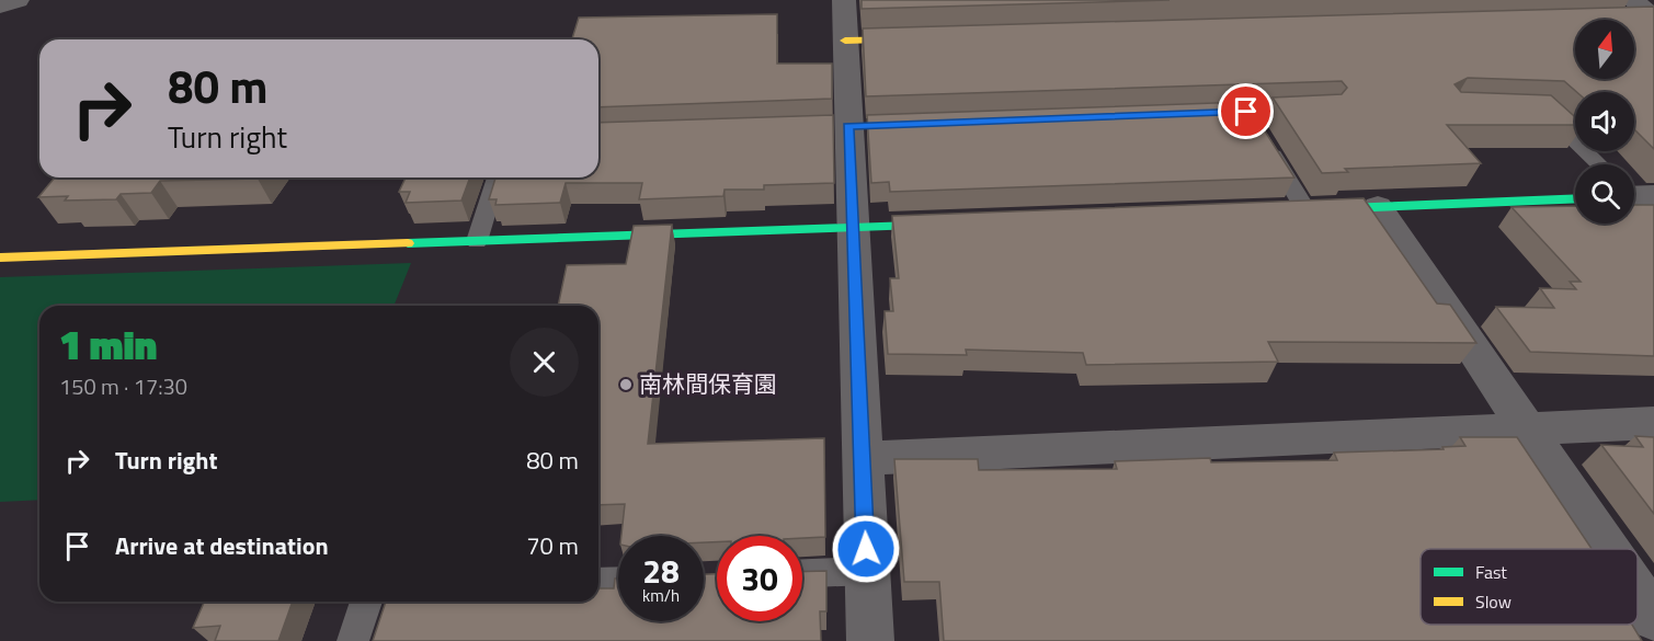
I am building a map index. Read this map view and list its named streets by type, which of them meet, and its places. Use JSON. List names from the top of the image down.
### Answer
{
  "places": ["南林間保育園"],
  "legend": ["Fast", "Slow"],
  "north": "top",
  "page": {
    "turn": ["80 m", "Turn right"],
    "heading": ["1 min", "150 m · 17:30"],
    "list": [
      {
        "name": "Turn right",
        "value": "80 m"
      },
      {
        "name": "Arrive at destination",
        "value": "70 m"
      }
    ],
    "speed": "28 km/h",
    "limit": "30"
  }
}
